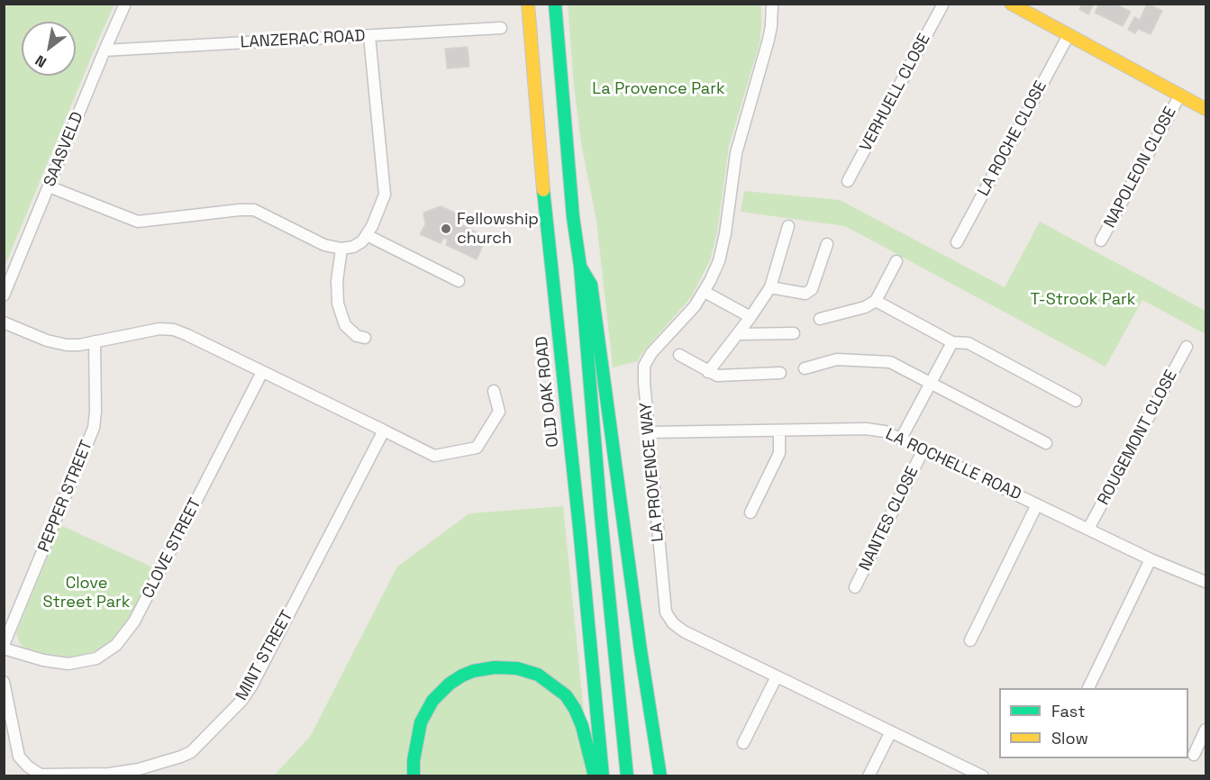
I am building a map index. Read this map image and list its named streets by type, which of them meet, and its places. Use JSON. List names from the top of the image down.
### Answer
{
  "streets": {
    "main road": ["OLD OAK ROAD"],
    "street": [
      "LANZERAC ROAD",
      "VERHUELL CLOSE",
      "LA ROCHE CLOSE",
      "SAASVELD",
      "NAPOLEON CLOSE",
      "ROUGEMONT CLOSE",
      "LA ROCHELLE ROAD",
      "LA PROVENCE WAY",
      "PEPPER STREET",
      "NANTES CLOSE",
      "CLOVE STREET",
      "MINT STREET"
    ]
  },
  "crossings": [
    ["LANZERAC ROAD", "SAASVELD"],
    ["ROUGEMONT CLOSE", "LA ROCHELLE ROAD"],
    ["LA ROCHELLE ROAD", "LA PROVENCE WAY"],
    ["LA ROCHELLE ROAD", "NANTES CLOSE"],
    ["PEPPER STREET", "CLOVE STREET"]
  ],
  "parks": ["La Provence Park", "T-Strook Park", "Clove Street Park"],
  "places": ["Fellowship church"],
  "legend": ["Fast", "Slow"],
  "north": "bottom left"
}
